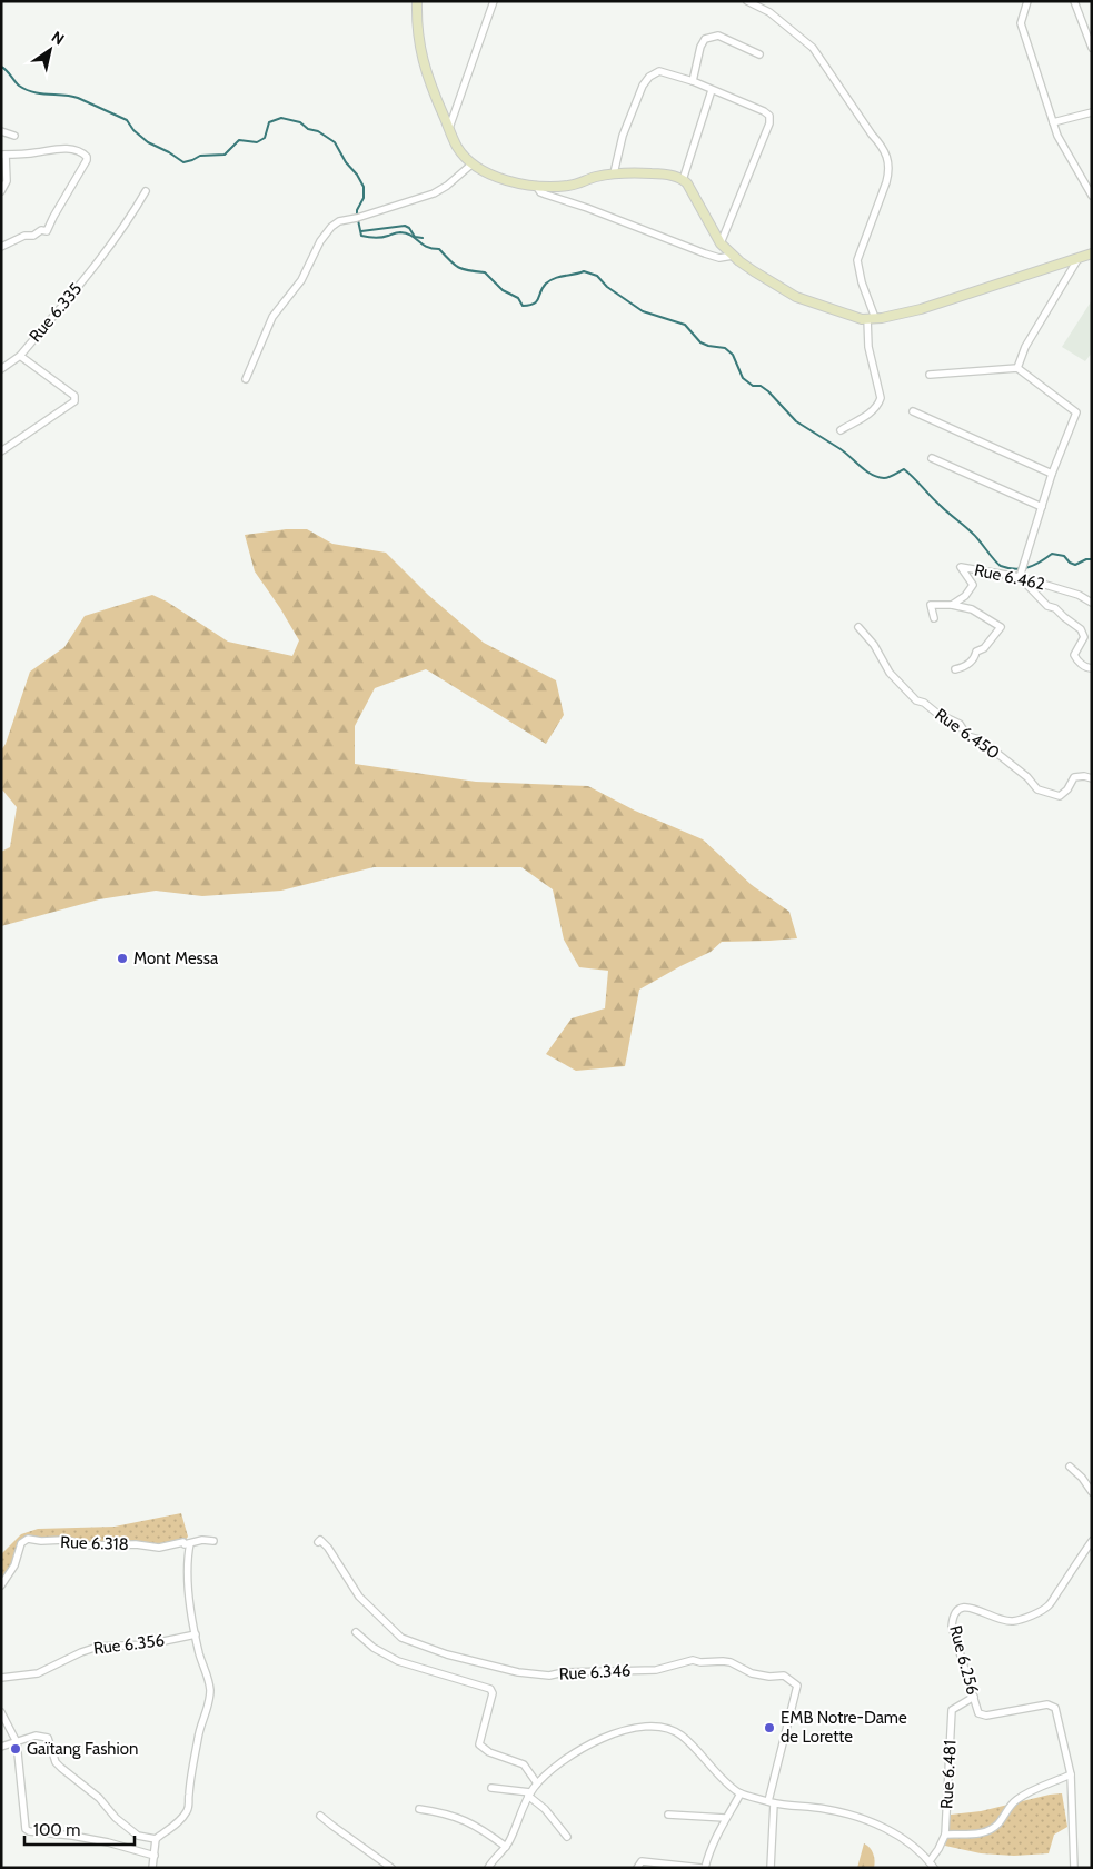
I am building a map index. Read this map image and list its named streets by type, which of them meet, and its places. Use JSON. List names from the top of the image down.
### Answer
{
  "streets": {
    "street": [
      "Rue 6.335",
      "Rue 6.462",
      "Rue 6.450",
      "Rue 6.318",
      "Rue 6.356",
      "Rue 6.256",
      "Rue 6.346",
      "Rue 6.481"
    ]
  },
  "crossings": [
    ["Rue 6.256", "Rue 6.481"]
  ],
  "places": ["Mont Messa", "EMB Notre-Dame de Lorette", "Gaïtang Fashion"],
  "scale_bar": "100 m",
  "north": "top right"
}
